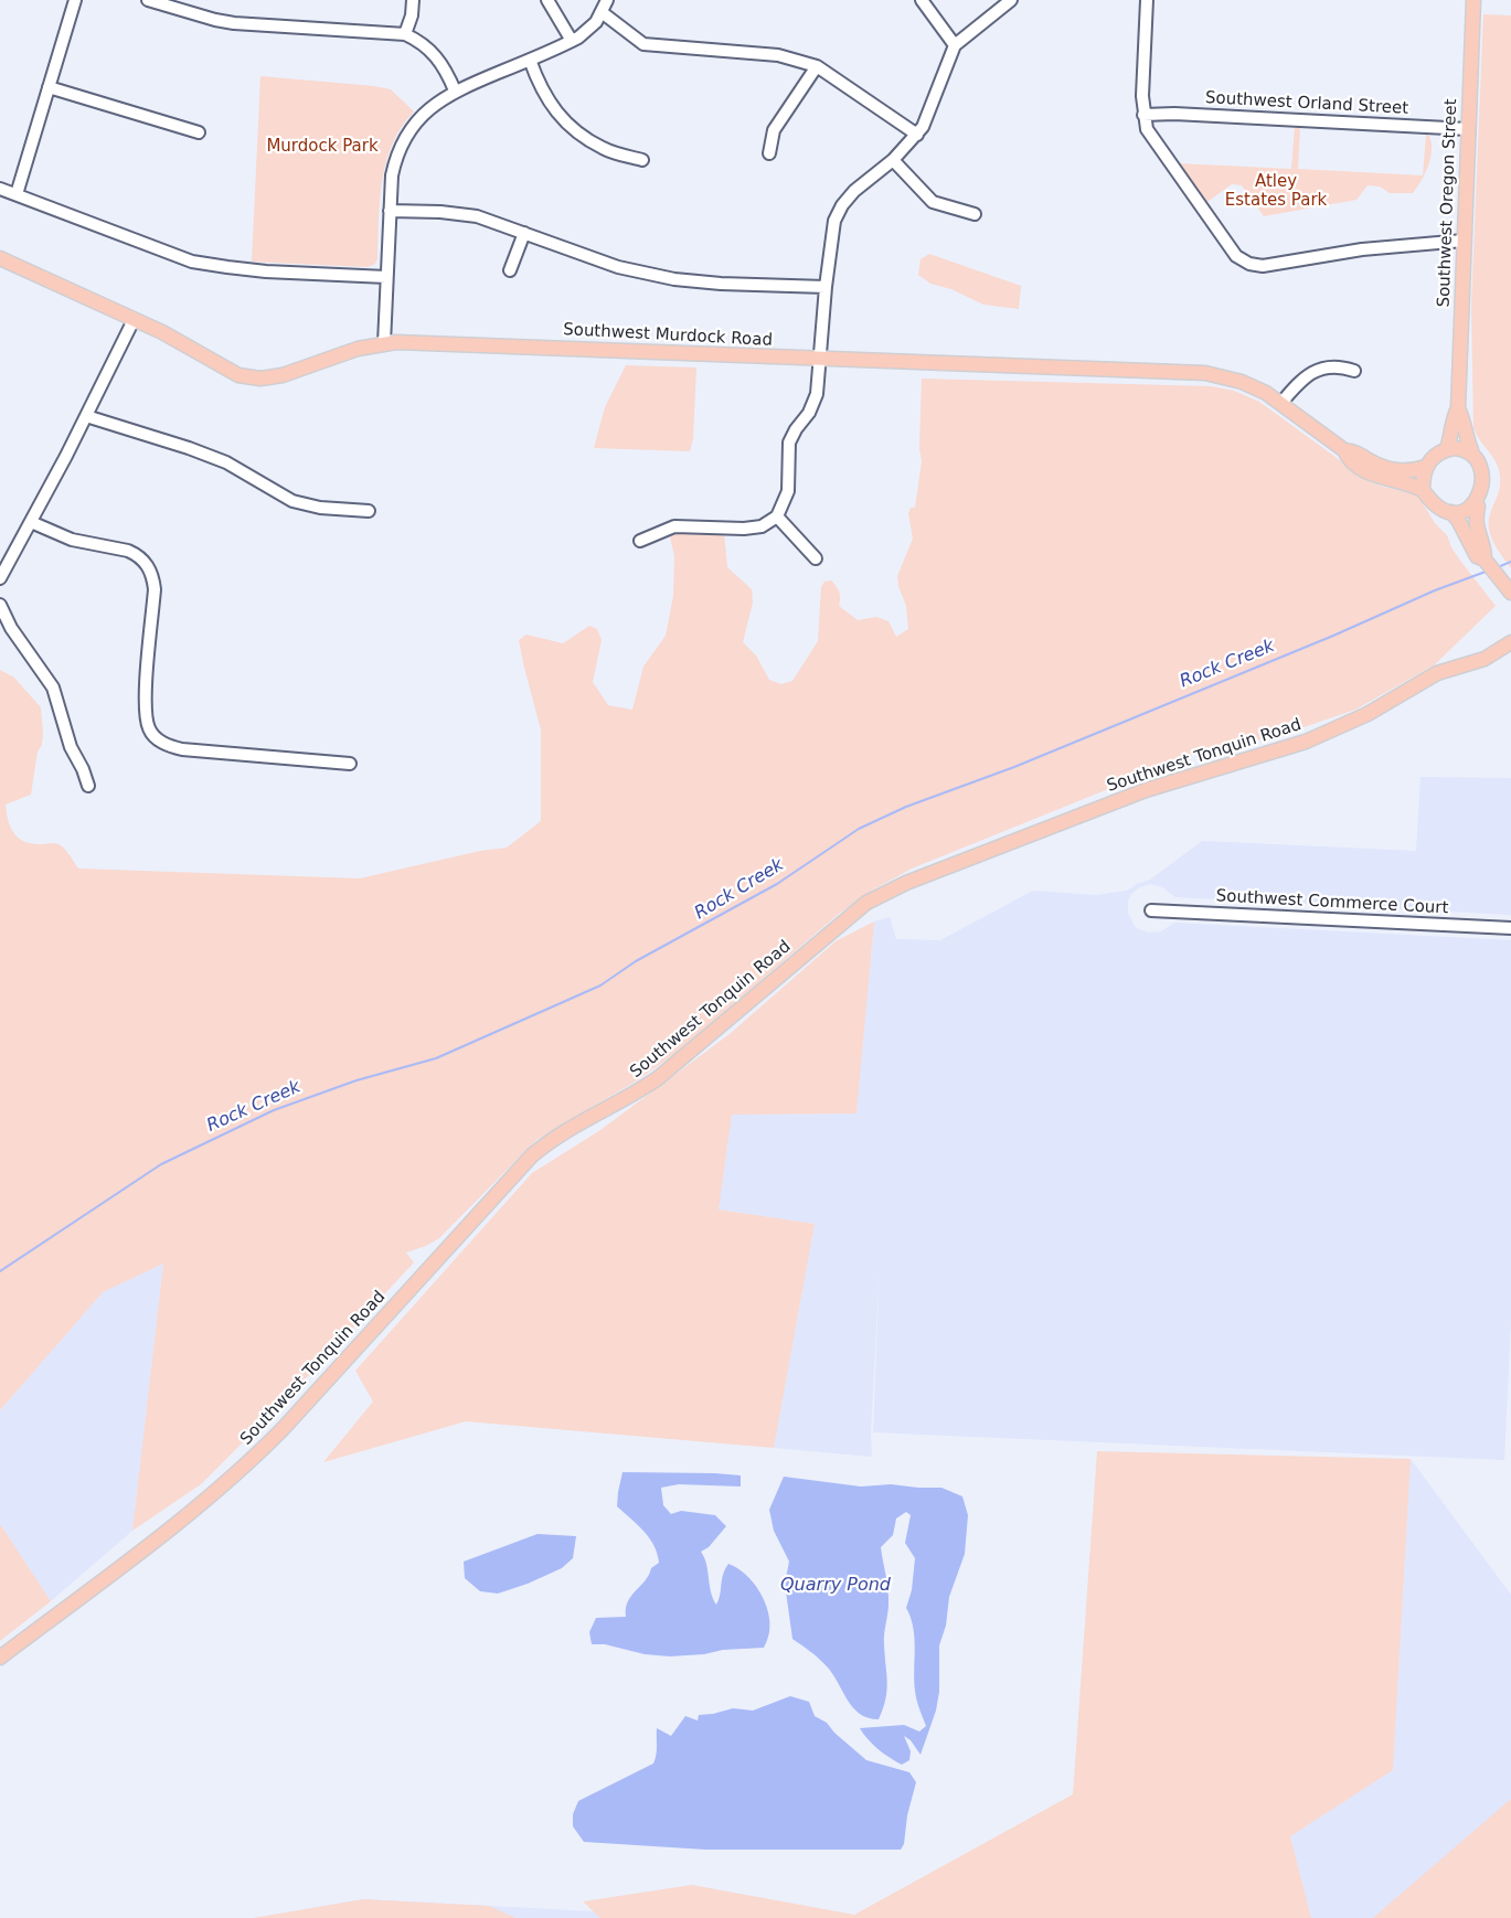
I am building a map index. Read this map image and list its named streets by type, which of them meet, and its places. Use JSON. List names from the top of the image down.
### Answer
{
  "streets": {
    "main road": ["Southwest Oregon Street", "Southwest Murdock Road", "Southwest Tonquin Road"],
    "street": ["Southwest Orland Street", "Southwest Commerce Court"]
  },
  "crossings": [
    ["Southwest Orland Street", "Southwest Oregon Street"],
    ["Southwest Oregon Street", "Southwest Murdock Road"]
  ],
  "water": ["Rock Creek", "Quarry Pond"],
  "parks": ["Murdock Park", "Atley Estates Park"]
}
